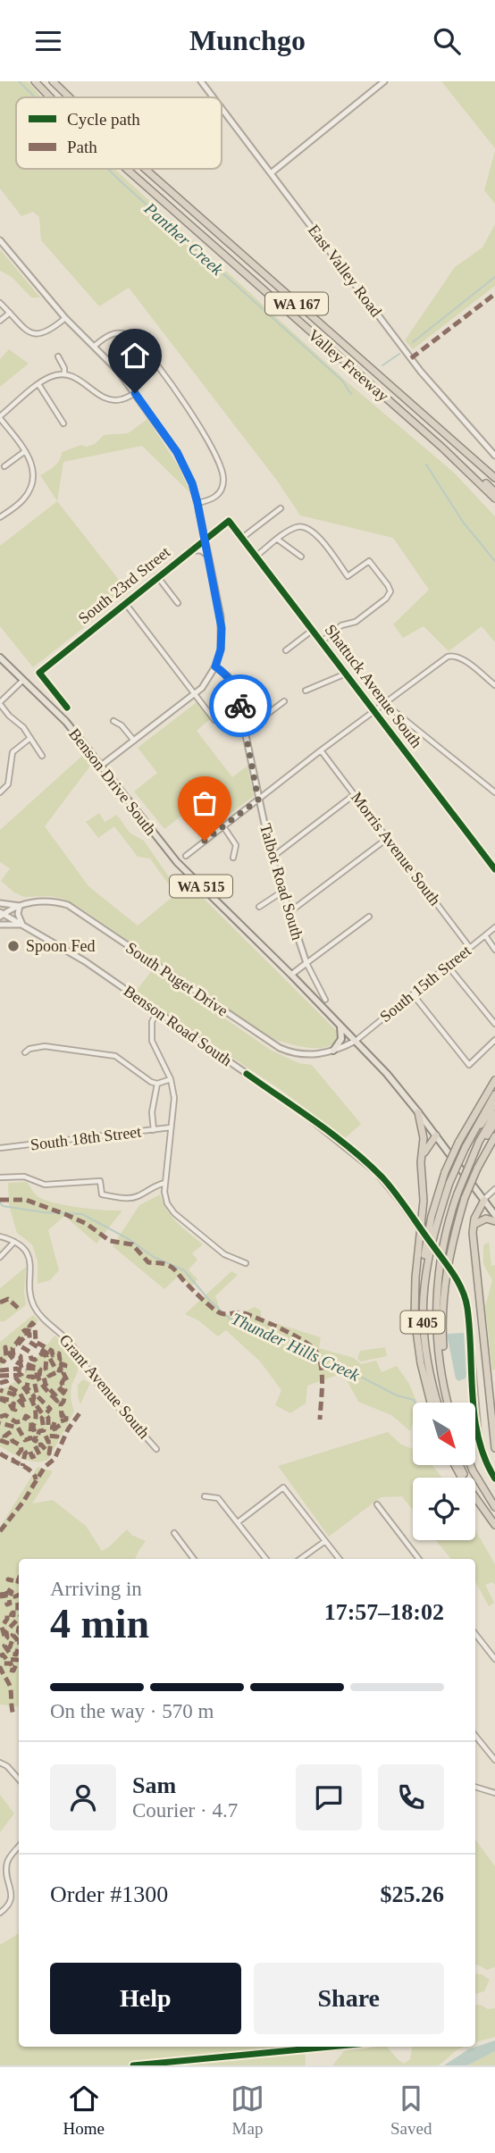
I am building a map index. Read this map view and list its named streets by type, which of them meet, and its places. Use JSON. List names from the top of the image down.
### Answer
{
  "streets": {
    "highway": ["WA 167", "Valley Freeway", "I 405"],
    "main road": ["Benson Drive South", "WA 515"],
    "street": [
      "East Valley Road",
      "South 23rd Street",
      "Shattuck Avenue South",
      "Morris Avenue South",
      "Talbot Road South",
      "South Puget Drive",
      "South 15th Street",
      "Benson Road South",
      "South 18th Street",
      "Grant Avenue South"
    ]
  },
  "crossings": [
    ["South 23rd Street", "Shattuck Avenue South"],
    ["Benson Drive South", "WA 515"],
    ["Benson Drive South", "South Puget Drive"],
    ["Benson Drive South", "South 15th Street"],
    ["Morris Avenue South", "South 15th Street"],
    ["WA 515", "South Puget Drive"],
    ["WA 515", "South 15th Street"],
    ["South Puget Drive", "South 15th Street"],
    ["South Puget Drive", "Benson Road South"]
  ],
  "water": ["Panther Creek", "Thunder Hills Creek"],
  "places": ["Spoon Fed"],
  "legend": ["Cycle path", "Path"],
  "north": "bottom right",
  "page": {
    "header": "Munchgo",
    "heading": ["4 min", "Arriving in", "17:57–18:02"],
    "panel": [
      "Sam",
      "Courier · 4.7",
      "Order #1300",
      "$25.26"
    ],
    "bar": "On the way · 570 m",
    "buttons": ["Help", "Share"],
    "tabs": ["Home", "Map", "Saved"]
  }
}
